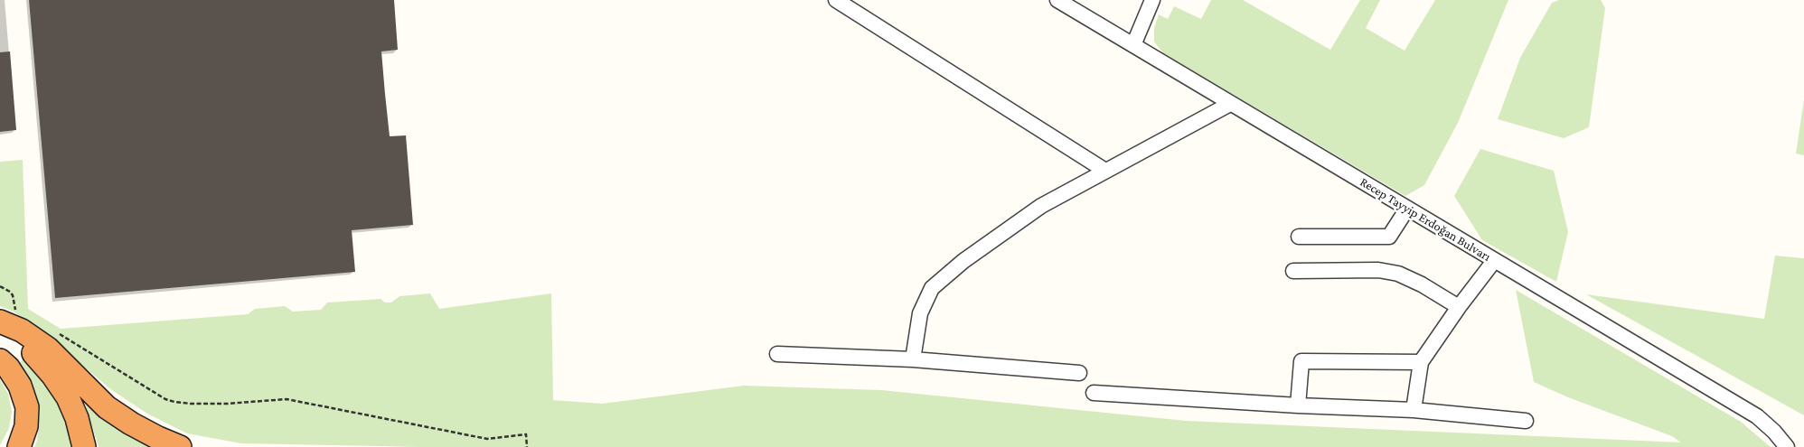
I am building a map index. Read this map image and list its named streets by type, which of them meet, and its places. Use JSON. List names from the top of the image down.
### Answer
{
  "streets": {
    "street": ["Recep Tayyip Erdoğan Bulvarı"]
  }
}
